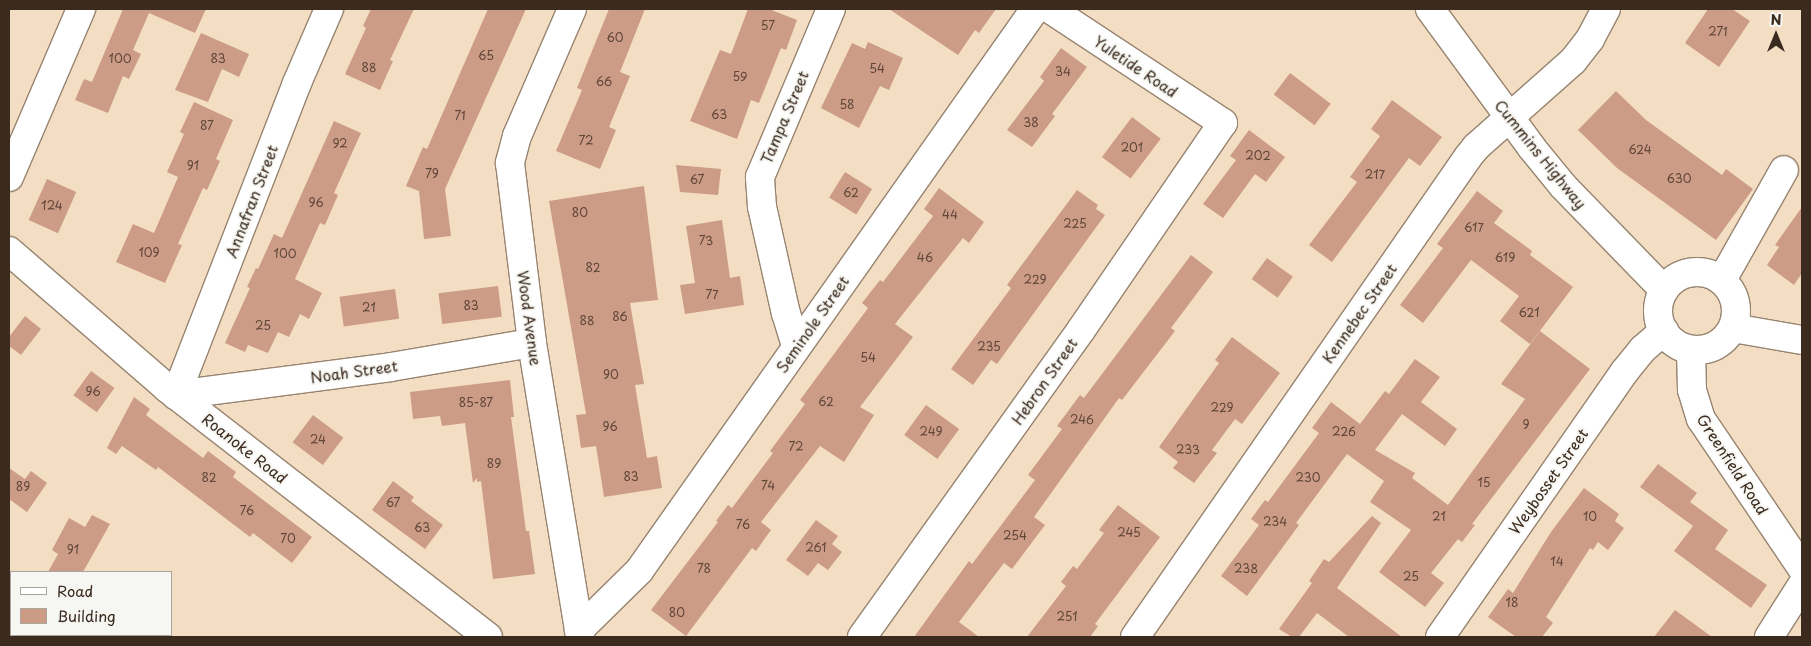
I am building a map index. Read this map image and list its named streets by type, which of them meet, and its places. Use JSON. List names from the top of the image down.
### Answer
{
  "streets": {
    "street": [
      "Yuletide Road",
      "Tampa Street",
      "Cummins Highway",
      "Annafran Street",
      "Kennebec Street",
      "Wood Avenue",
      "Seminole Street",
      "Noah Street",
      "Hebron Street",
      "Roanoke Road",
      "Greenfield Road",
      "Weybosset Street"
    ]
  },
  "crossings": [
    ["Yuletide Road", "Hebron Street"],
    ["Tampa Street", "Seminole Street"],
    ["Cummins Highway", "Kennebec Street"],
    ["Cummins Highway", "Greenfield Road"],
    ["Cummins Highway", "Weybosset Street"],
    ["Annafran Street", "Noah Street"],
    ["Annafran Street", "Roanoke Road"],
    ["Wood Avenue", "Seminole Street"],
    ["Wood Avenue", "Noah Street"],
    ["Noah Street", "Roanoke Road"],
    ["Greenfield Road", "Weybosset Street"]
  ],
  "house_numbers": [
    "57",
    "271",
    "60",
    "65",
    "100",
    "83",
    "88",
    "54",
    "34",
    "59",
    "66",
    "58",
    "63",
    "71",
    "38",
    "87",
    "72",
    "92",
    "201",
    "624",
    "202",
    "91",
    "79",
    "217",
    "630",
    "67",
    "62",
    "96",
    "124",
    "80",
    "44",
    "225",
    "617",
    "73",
    "109",
    "100",
    "46",
    "619",
    "82",
    "229",
    "77",
    "83",
    "21",
    "621",
    "86",
    "88",
    "25",
    "235",
    "54",
    "90",
    "96",
    "62",
    "85-87",
    "229",
    "246",
    "9",
    "96",
    "249",
    "226",
    "24",
    "72",
    "233",
    "89",
    "83",
    "82",
    "230",
    "15",
    "74",
    "89",
    "67",
    "76",
    "21",
    "10",
    "234",
    "76",
    "63",
    "245",
    "254",
    "70",
    "261",
    "91",
    "14",
    "78",
    "238",
    "25",
    "18",
    "80",
    "251"
  ],
  "legend": ["Road", "Building"],
  "north": "top"
}
